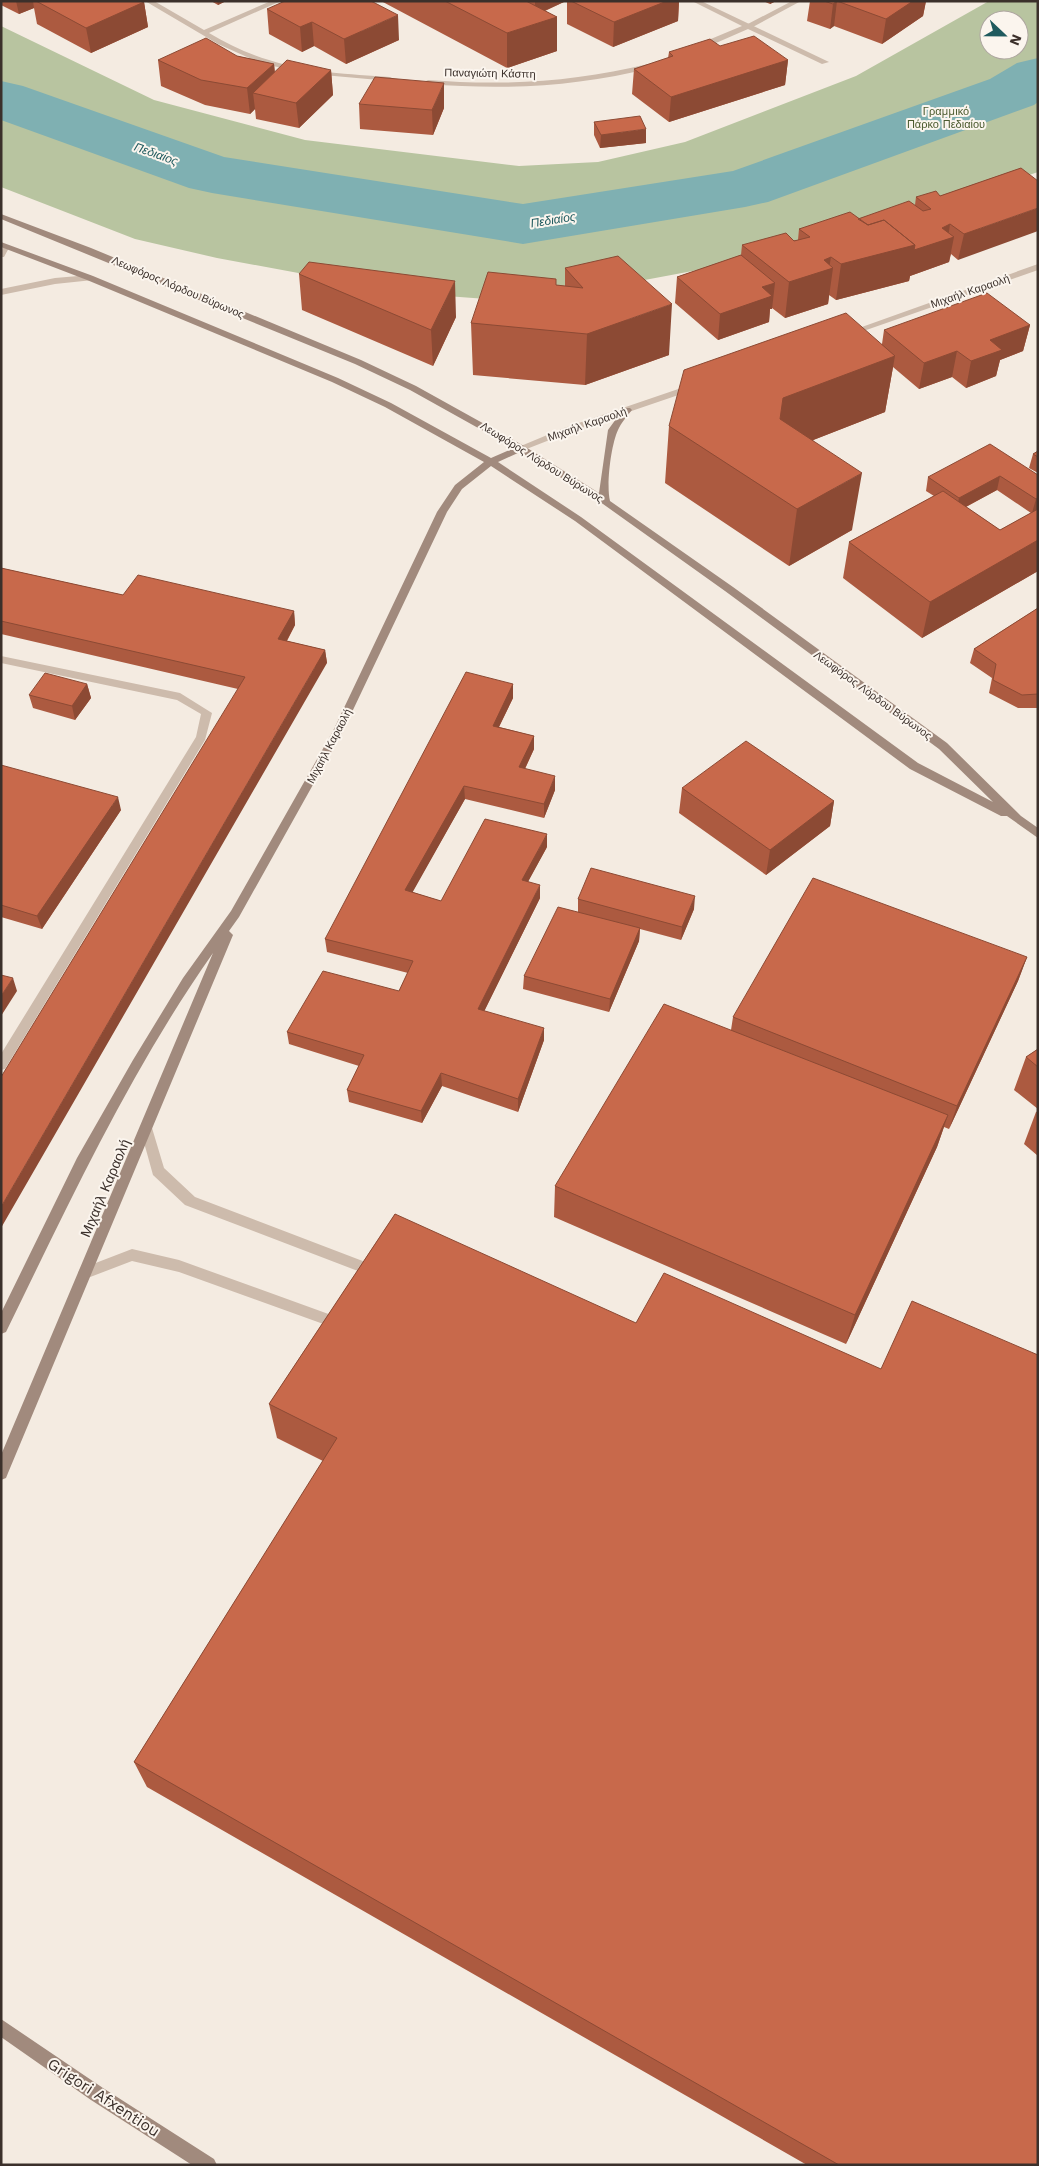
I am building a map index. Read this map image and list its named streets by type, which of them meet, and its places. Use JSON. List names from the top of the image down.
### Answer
{
  "streets": {
    "main road": ["Λεωφόρος Λόρδου Βύρωνος", "Μιχαήλ Καραολή", "Grigori Afxentiou"],
    "street": ["Παναγιώτη Κάσπη"]
  },
  "crossings": [
    ["Λεωφόρος Λόρδου Βύρωνος", "Μιχαήλ Καραολή"]
  ],
  "water": ["Πεδιαίος"],
  "parks": ["Γραμμικό Πάρκο Πεδιαίου"],
  "north": "right"
}
